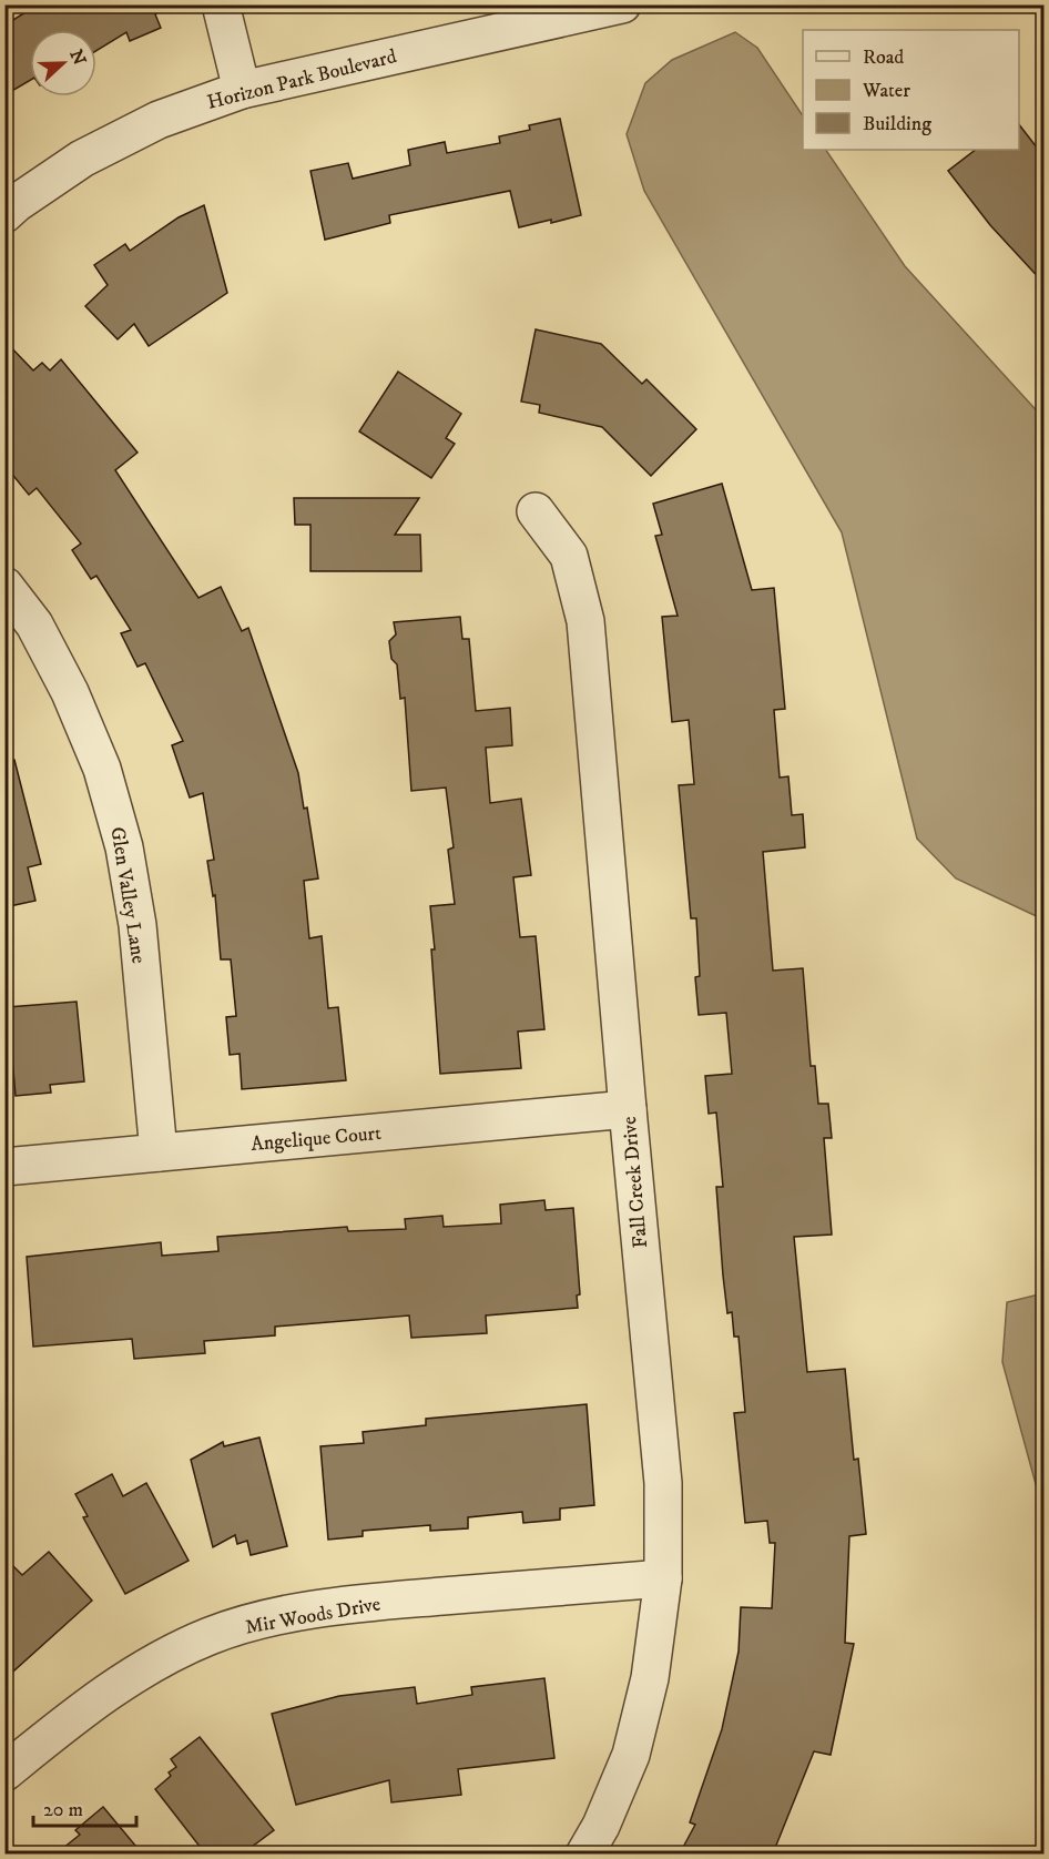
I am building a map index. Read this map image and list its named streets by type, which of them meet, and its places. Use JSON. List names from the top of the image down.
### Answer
{
  "streets": {
    "street": [
      "Horizon Park Boulevard",
      "Glen Valley Lane",
      "Angelique Court",
      "Fall Creek Drive",
      "Mir Woods Drive"
    ]
  },
  "crossings": [
    ["Glen Valley Lane", "Angelique Court"],
    ["Angelique Court", "Fall Creek Drive"],
    ["Fall Creek Drive", "Mir Woods Drive"]
  ],
  "legend": ["Road", "Water", "Building"],
  "scale_bar": "20 m",
  "north": "right"
}
